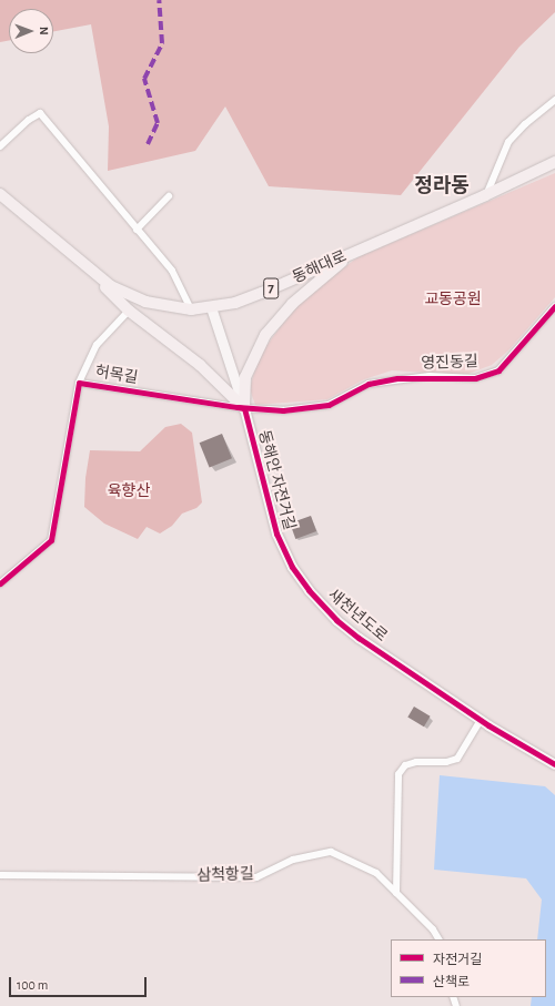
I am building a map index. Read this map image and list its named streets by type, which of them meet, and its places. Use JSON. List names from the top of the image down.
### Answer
{
  "streets": {
    "main road": ["동해대로", "7"],
    "street": [
      "영진동길",
      "허목길",
      "새천년도로",
      "삼척항길"
    ],
    "cycle path": ["동해안 자전거길"]
  },
  "crossings": [
    ["동해대로", "새천년도로"],
    ["영진동길", "허목길"],
    ["영진동길", "새천년도로"],
    ["허목길", "새천년도로"]
  ],
  "districts": ["정라동"],
  "parks": ["교동공원", "육향산"],
  "legend": ["자전거길", "산책로"],
  "scale_bar": "100 m",
  "north": "right"
}
